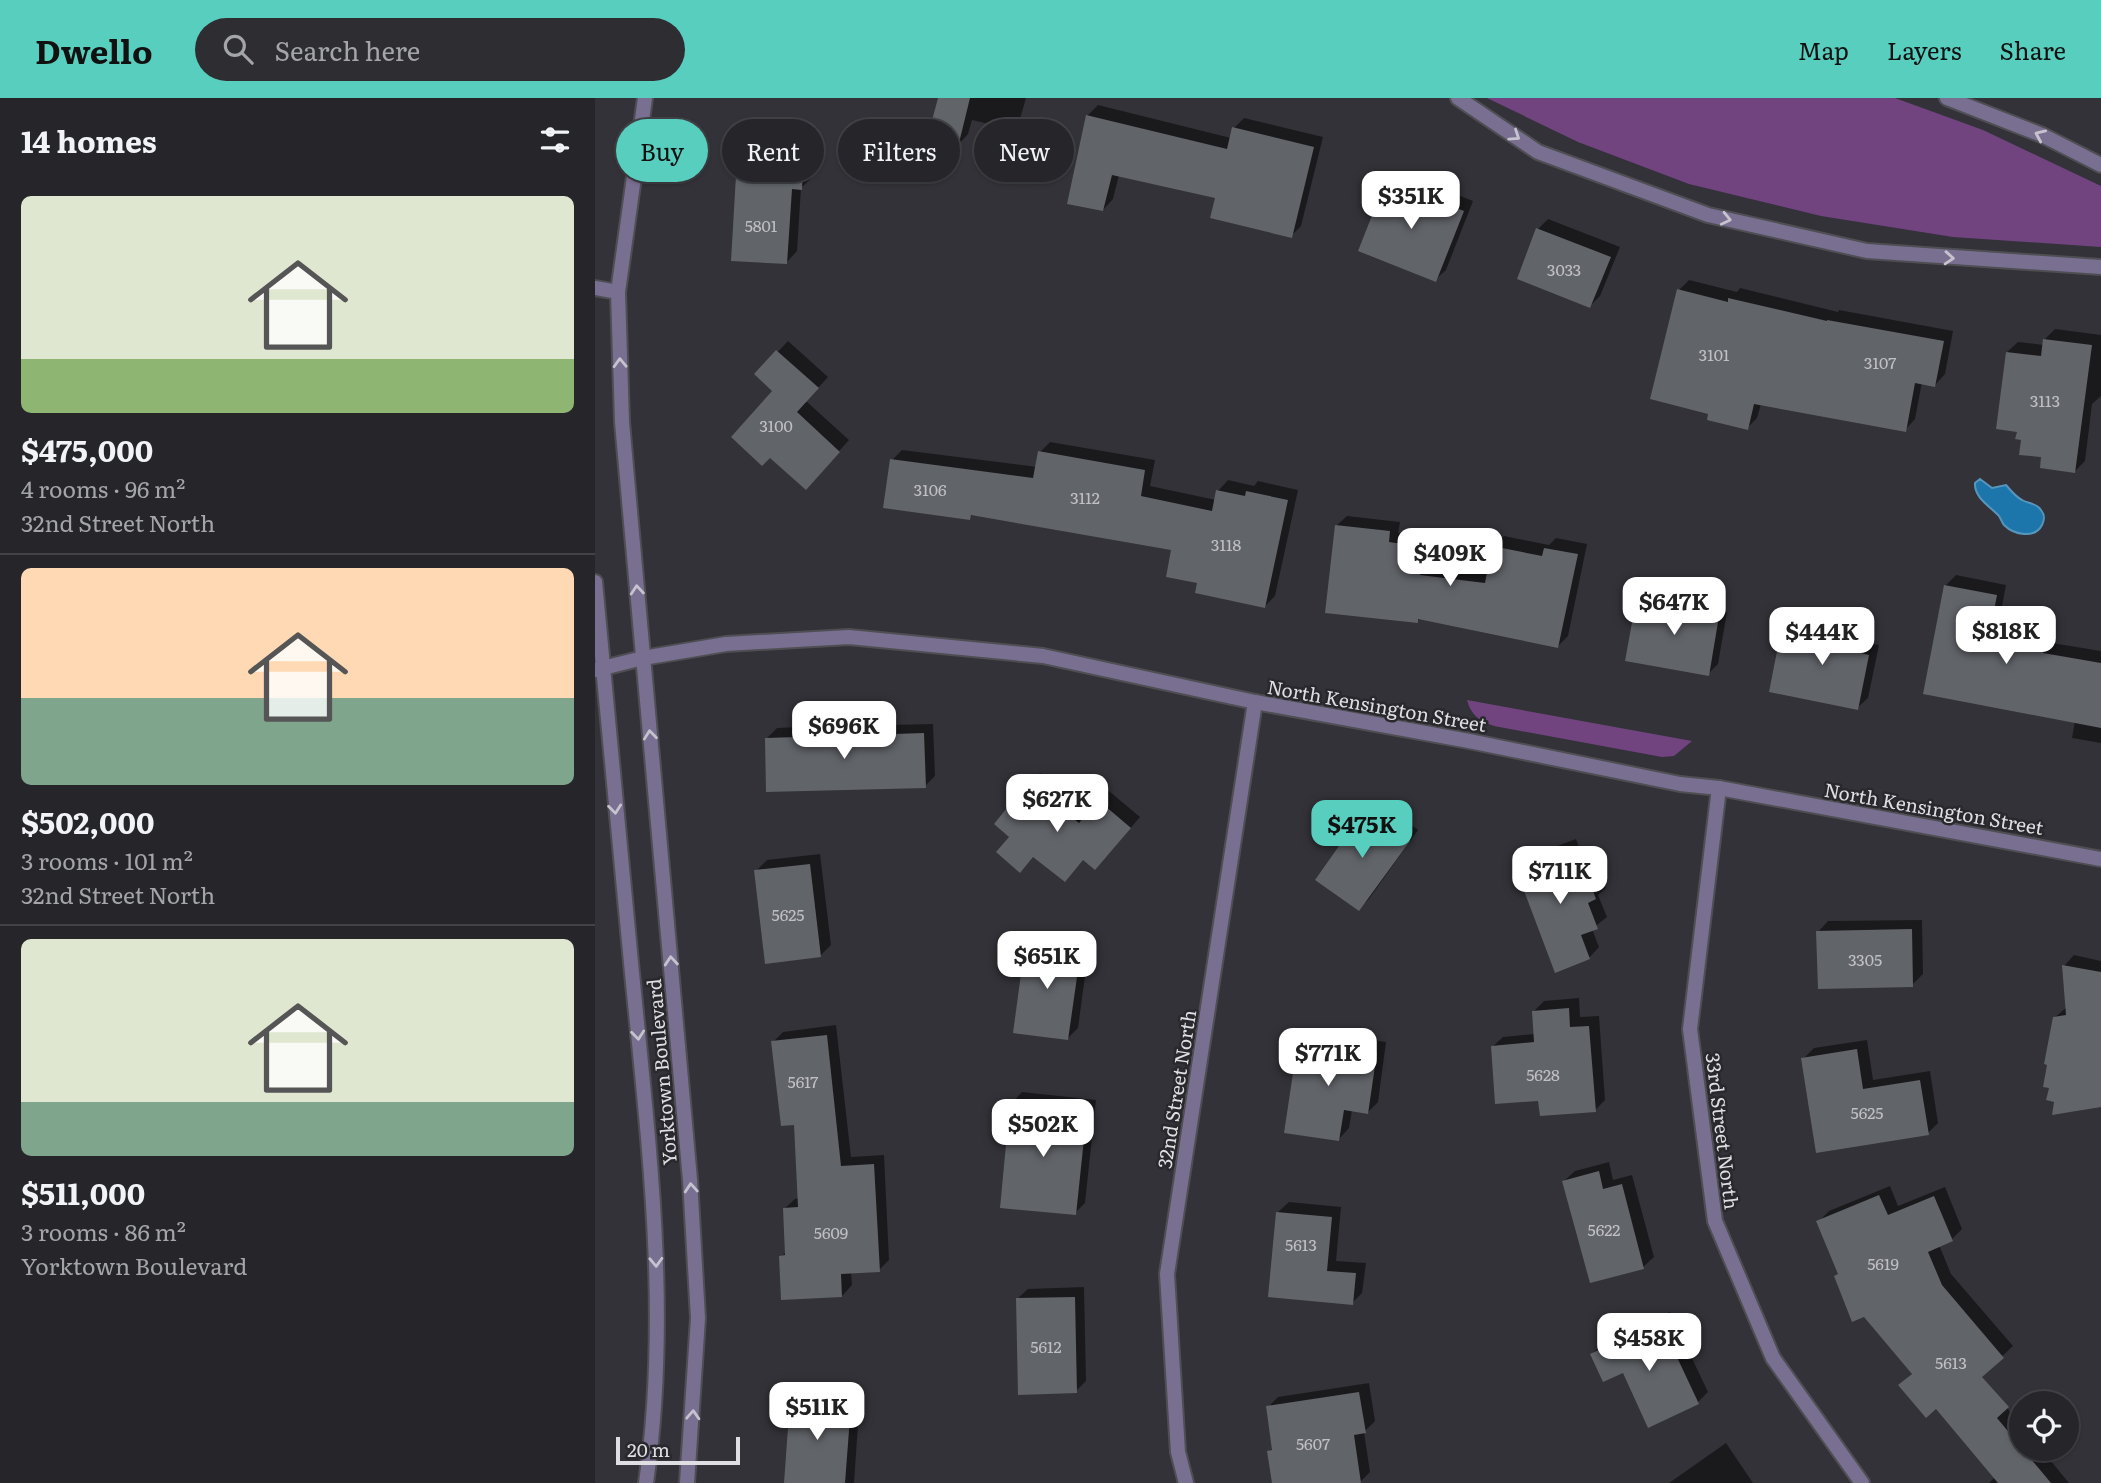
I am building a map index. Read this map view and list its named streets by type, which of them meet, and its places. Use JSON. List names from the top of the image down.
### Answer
{
  "streets": {
    "street": [
      "North Kensington Street",
      "Yorktown Boulevard",
      "32nd Street North",
      "33rd Street North"
    ]
  },
  "crossings": [
    ["North Kensington Street", "Yorktown Boulevard"],
    ["North Kensington Street", "32nd Street North"],
    ["North Kensington Street", "33rd Street North"]
  ],
  "house_numbers": [
    "5801",
    "3033",
    "3101",
    "3107",
    "3113",
    "3100",
    "3106",
    "3112",
    "3118",
    "5625",
    "3305",
    "5628",
    "5617",
    "5625",
    "5622",
    "5609",
    "5613",
    "5619",
    "5612",
    "5613",
    "5607"
  ],
  "scale_bar": "20 m",
  "page": {
    "header": "Dwello",
    "search": "Search here",
    "nav": ["Map", "Layers", "Share"],
    "heading": "14 homes",
    "chip": [
      "Buy",
      "Rent",
      "Filters",
      "New"
    ],
    "price": [
      "$351K",
      "$409K",
      "$647K",
      "$818K",
      "$444K",
      "$696K",
      "$627K",
      "$475K",
      "$711K",
      "$651K",
      "$771K",
      "$502K",
      "$458K",
      "$511K"
    ],
    "list": [
      {
        "name": "$475,000",
        "note": "4 rooms · 96 m² · 32nd Street North"
      },
      {
        "name": "$502,000",
        "note": "3 rooms · 101 m² · 32nd Street North"
      },
      {
        "name": "$511,000",
        "note": "3 rooms · 86 m² · Yorktown Boulevard"
      }
    ],
    "scale": "20 m"
  }
}
